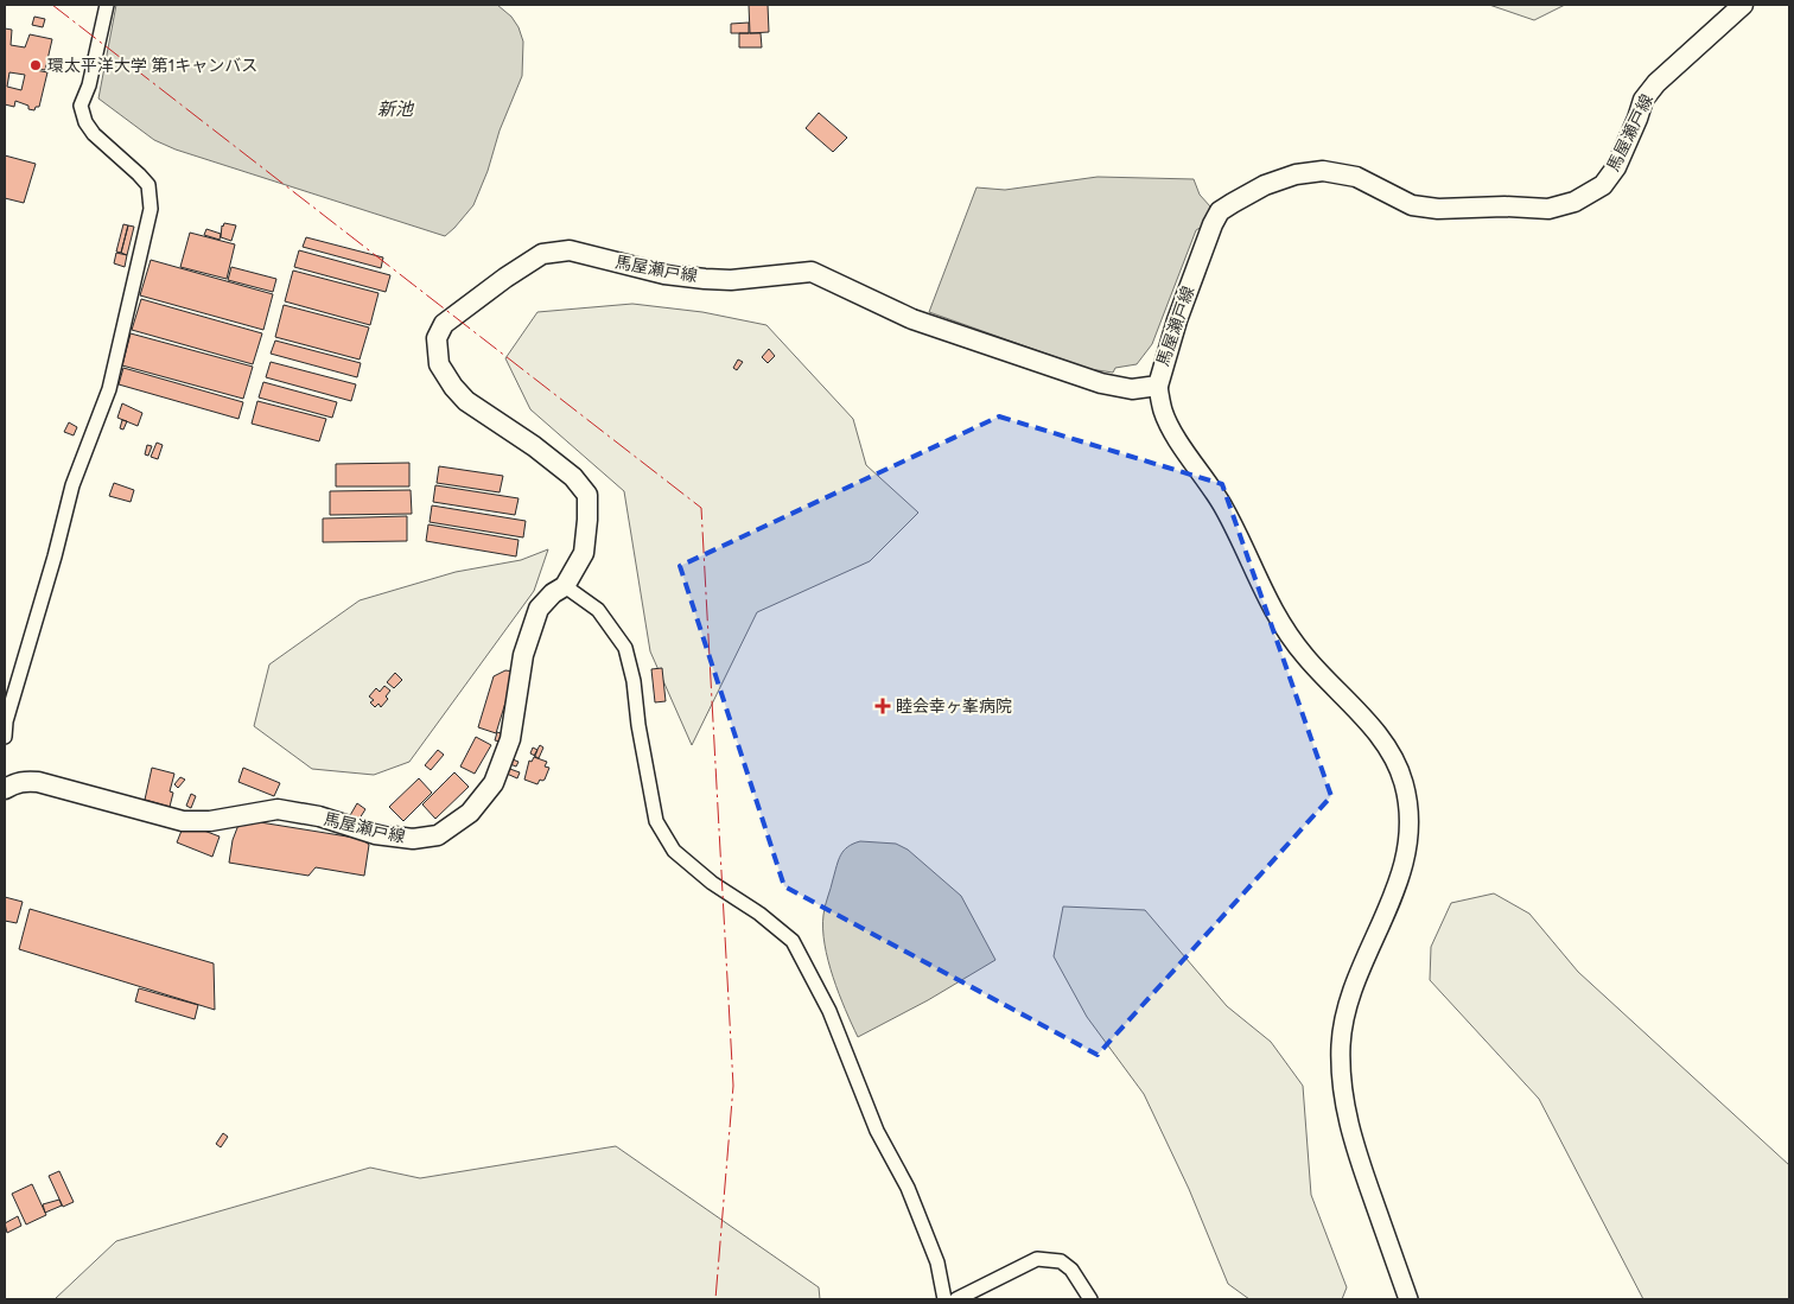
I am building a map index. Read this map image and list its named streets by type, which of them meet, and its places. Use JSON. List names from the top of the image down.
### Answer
{
  "streets": {
    "main road": ["馬屋瀬戸線"]
  },
  "water": ["新池"],
  "places": {
    "other": ["環太平洋大学 第1キャンバス"],
    "health": ["睦会幸ヶ峯病院"]
  }
}
